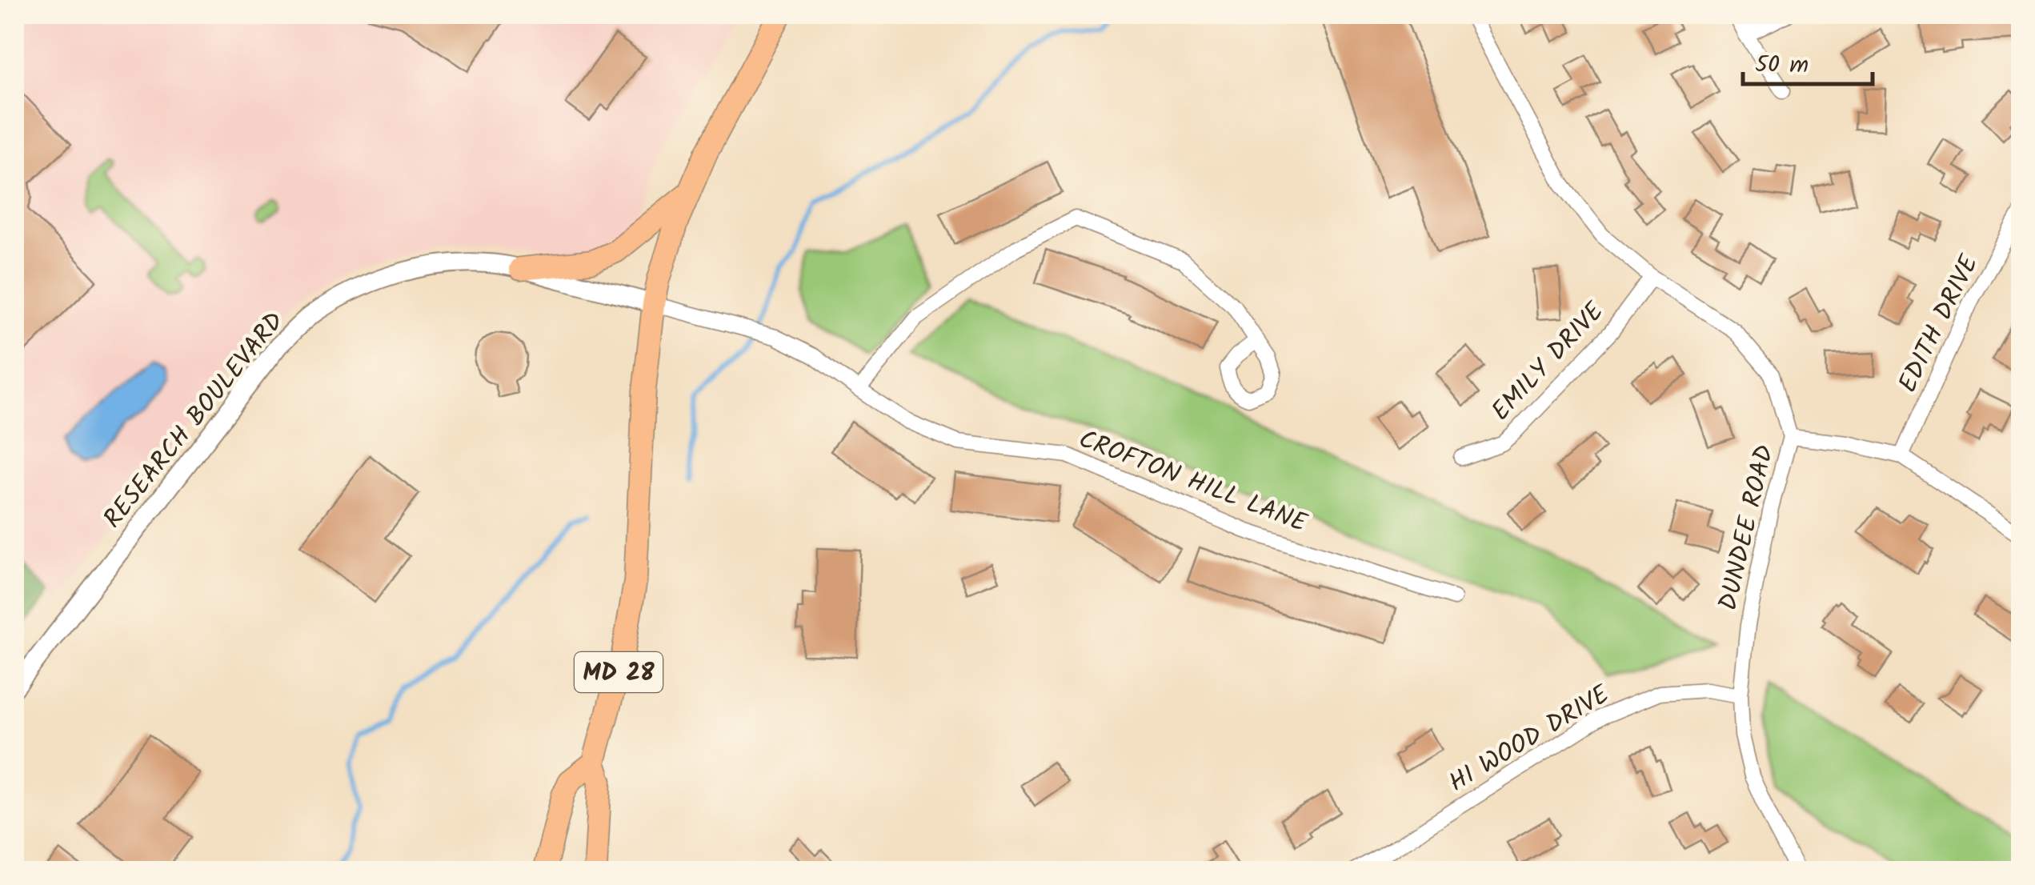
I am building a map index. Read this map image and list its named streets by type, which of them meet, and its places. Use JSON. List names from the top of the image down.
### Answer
{
  "streets": {
    "main road": ["MD 28"],
    "street": [
      "EDITH DRIVE",
      "EMILY DRIVE",
      "RESEARCH BOULEVARD",
      "CROFTON HILL LANE",
      "DUNDEE ROAD",
      "HI WOOD DRIVE"
    ]
  },
  "crossings": [
    ["EMILY DRIVE", "DUNDEE ROAD"],
    ["RESEARCH BOULEVARD", "CROFTON HILL LANE"],
    ["RESEARCH BOULEVARD", "MD 28"],
    ["CROFTON HILL LANE", "MD 28"],
    ["DUNDEE ROAD", "HI WOOD DRIVE"]
  ],
  "scale_bar": "50 m"
}
